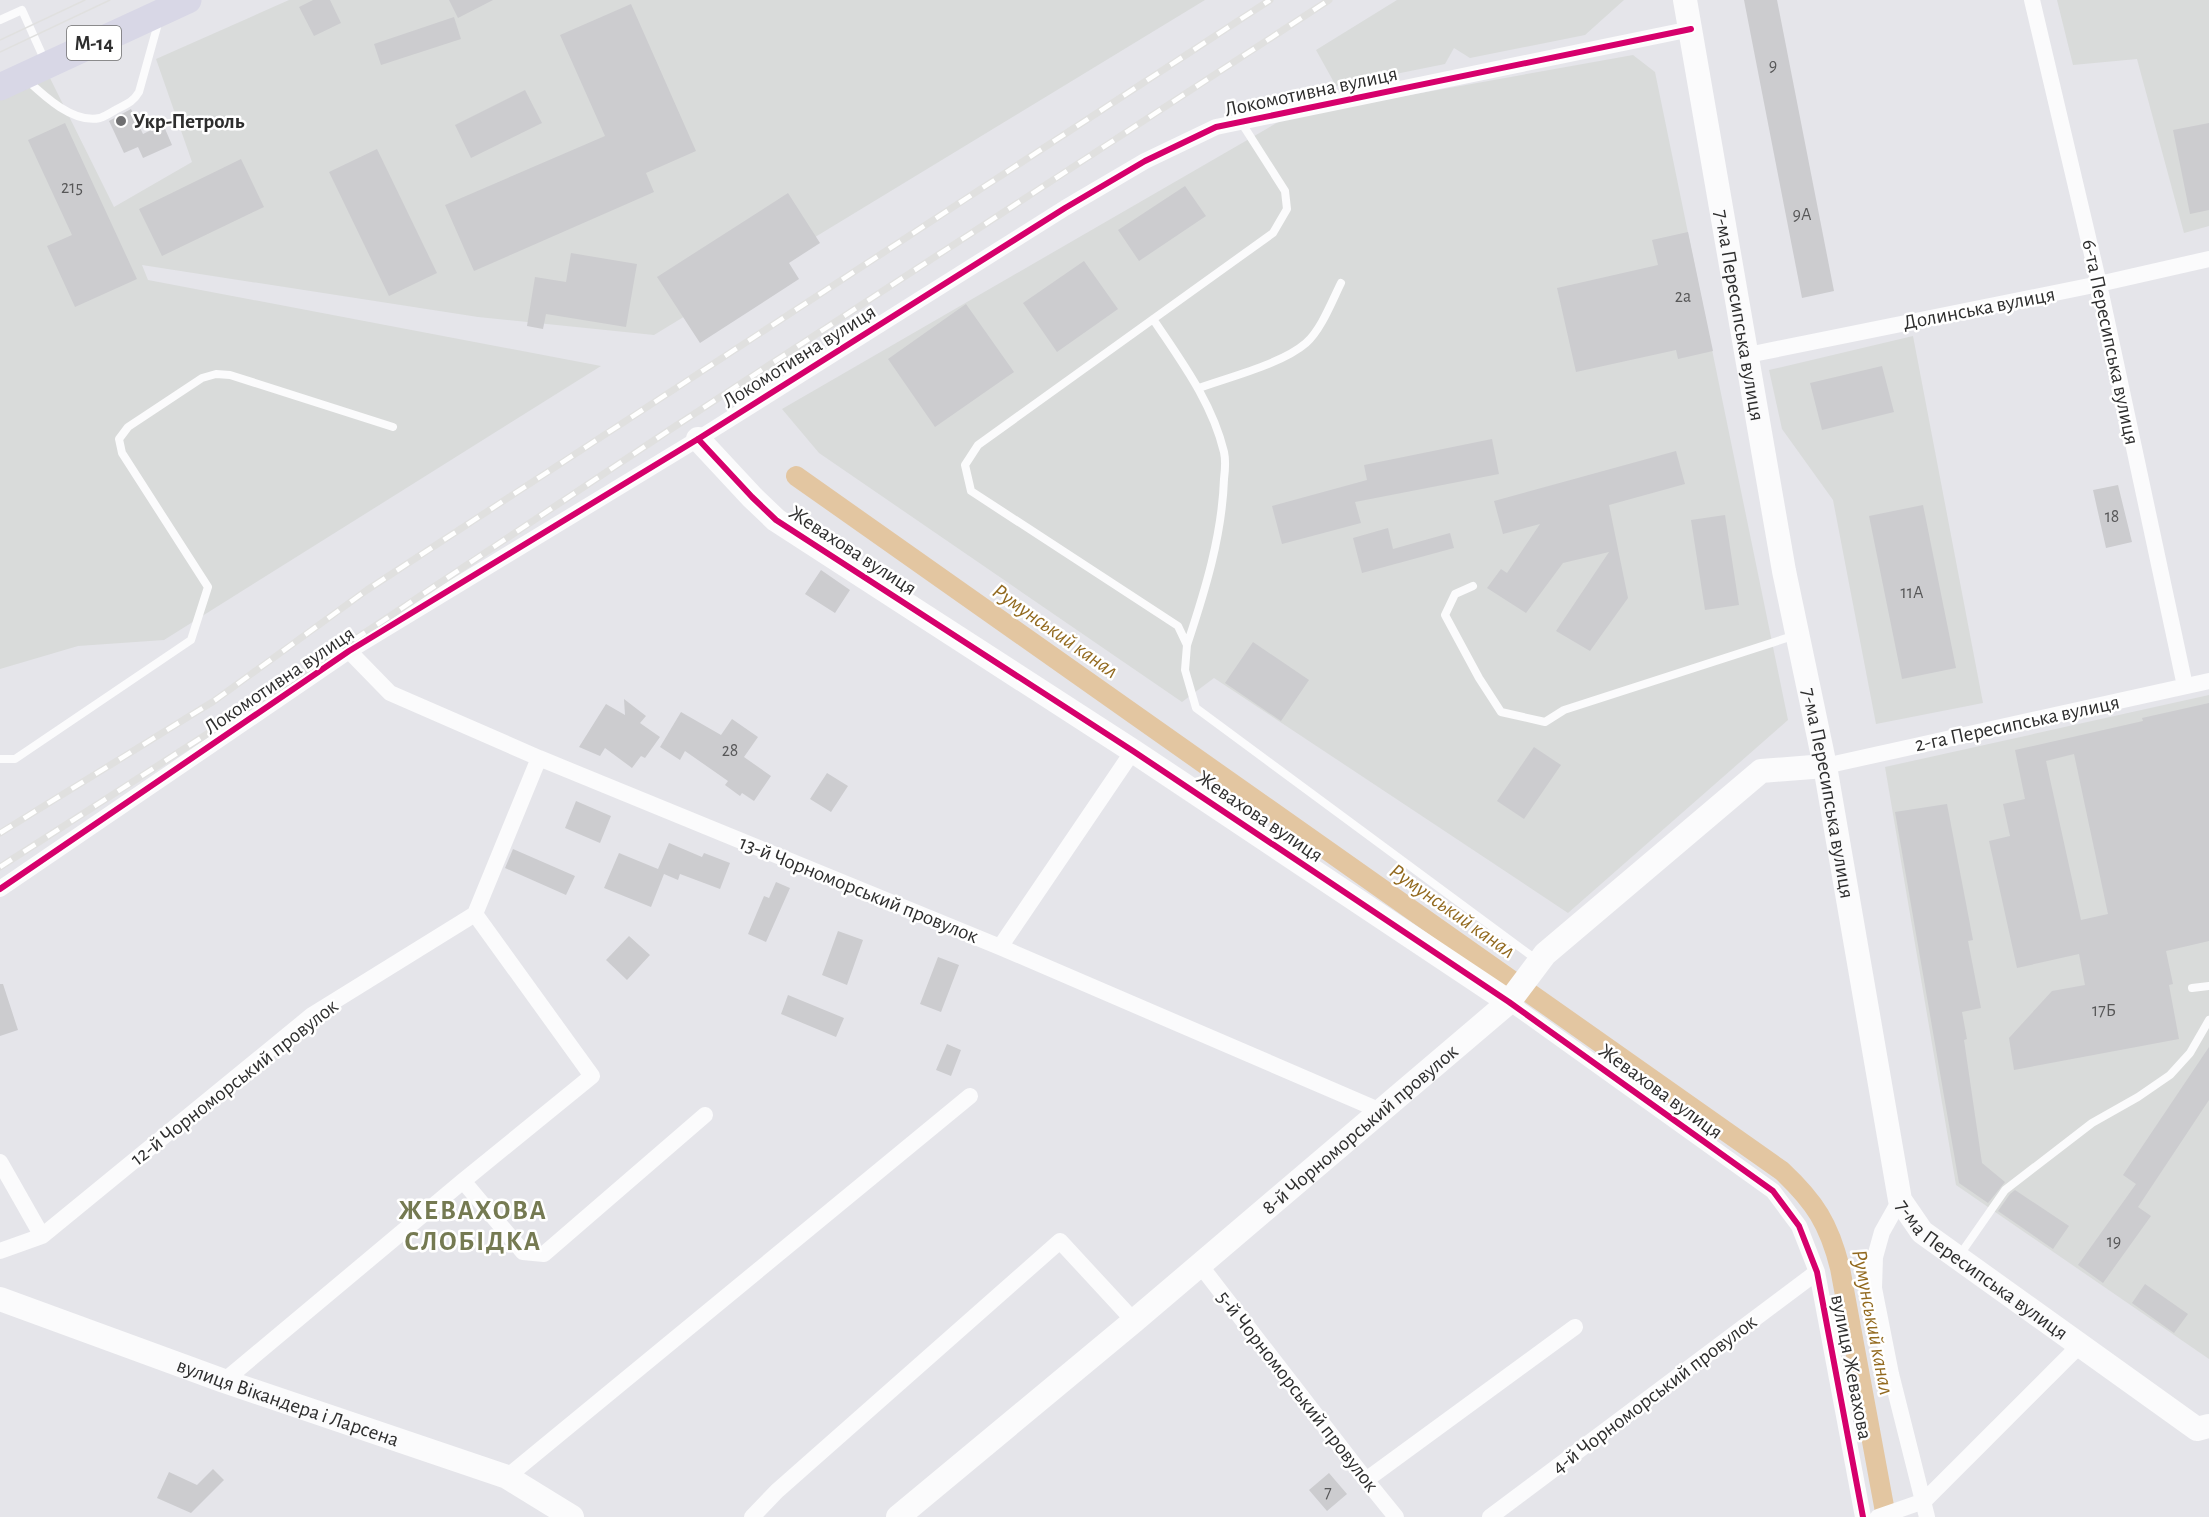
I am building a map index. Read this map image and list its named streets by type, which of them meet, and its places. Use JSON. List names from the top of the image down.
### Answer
{
  "streets": {
    "main road": ["М-14"],
    "street": [
      "Локомотивна вулиця",
      "Долинська вулиця",
      "7-ма Пересипська вулиця",
      "6-та Пересипська вулиця",
      "Жевахова вулиця",
      "2-га Пересипська вулиця",
      "13-й Чорноморський провулок",
      "12-й Чорноморський провулок",
      "8-й Чорноморський провулок",
      "вулиця Жевахова",
      "5-й Чорноморський провулок",
      "4-й Чорноморський провулок",
      "вулиця Вікандера і Ларсена"
    ]
  },
  "crossings": [
    ["Локомотивна вулиця", "7-ма Пересипська вулиця"],
    ["Локомотивна вулиця", "Жевахова вулиця"],
    ["Локомотивна вулиця", "13-й Чорноморський провулок"],
    ["Долинська вулиця", "7-ма Пересипська вулиця"],
    ["Долинська вулиця", "6-та Пересипська вулиця"],
    ["7-ма Пересипська вулиця", "2-га Пересипська вулиця"],
    ["7-ма Пересипська вулиця", "8-й Чорноморський провулок"],
    ["6-та Пересипська вулиця", "2-га Пересипська вулиця"],
    ["Жевахова вулиця", "8-й Чорноморський провулок"],
    ["Жевахова вулиця", "вулиця Жевахова"],
    ["2-га Пересипська вулиця", "8-й Чорноморський провулок"],
    ["13-й Чорноморський провулок", "8-й Чорноморський провулок"],
    ["8-й Чорноморський провулок", "5-й Чорноморський провулок"],
    ["вулиця Жевахова", "4-й Чорноморський провулок"]
  ],
  "districts": ["ЖЕВАХОВА СЛОБІДКА"],
  "water": ["Румунський канал"],
  "places": ["Укр-Петроль"],
  "house_numbers": [
    "9",
    "215",
    "9А",
    "2а",
    "18",
    "11А",
    "28",
    "17Б",
    "19",
    "7"
  ]
}
